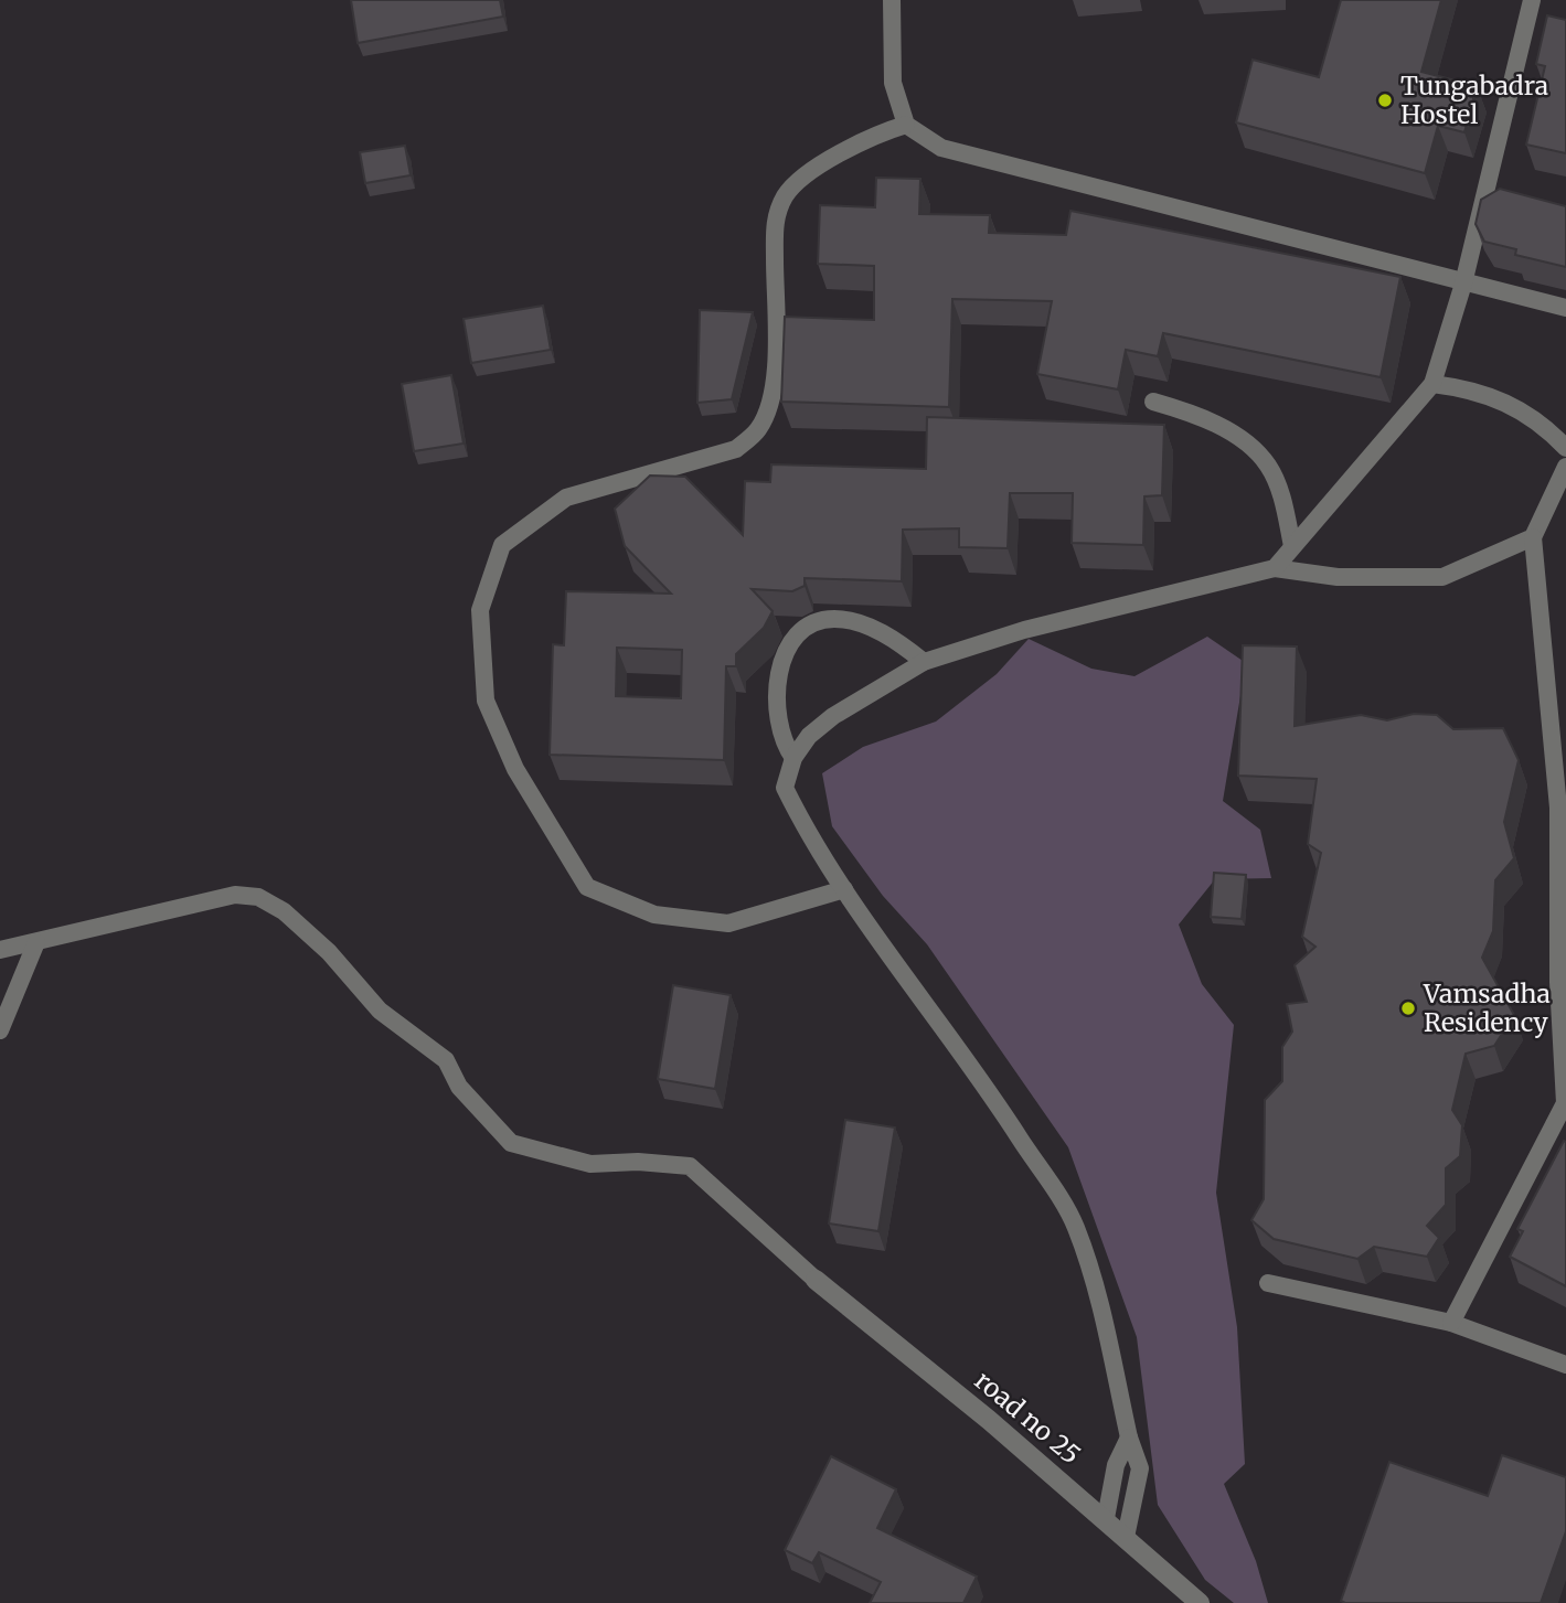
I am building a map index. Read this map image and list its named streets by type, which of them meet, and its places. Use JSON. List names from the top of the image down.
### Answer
{
  "streets": {
    "street": ["road no 25"]
  },
  "places": ["Tungabadra Hostel", "Vamsadha Residency"]
}
